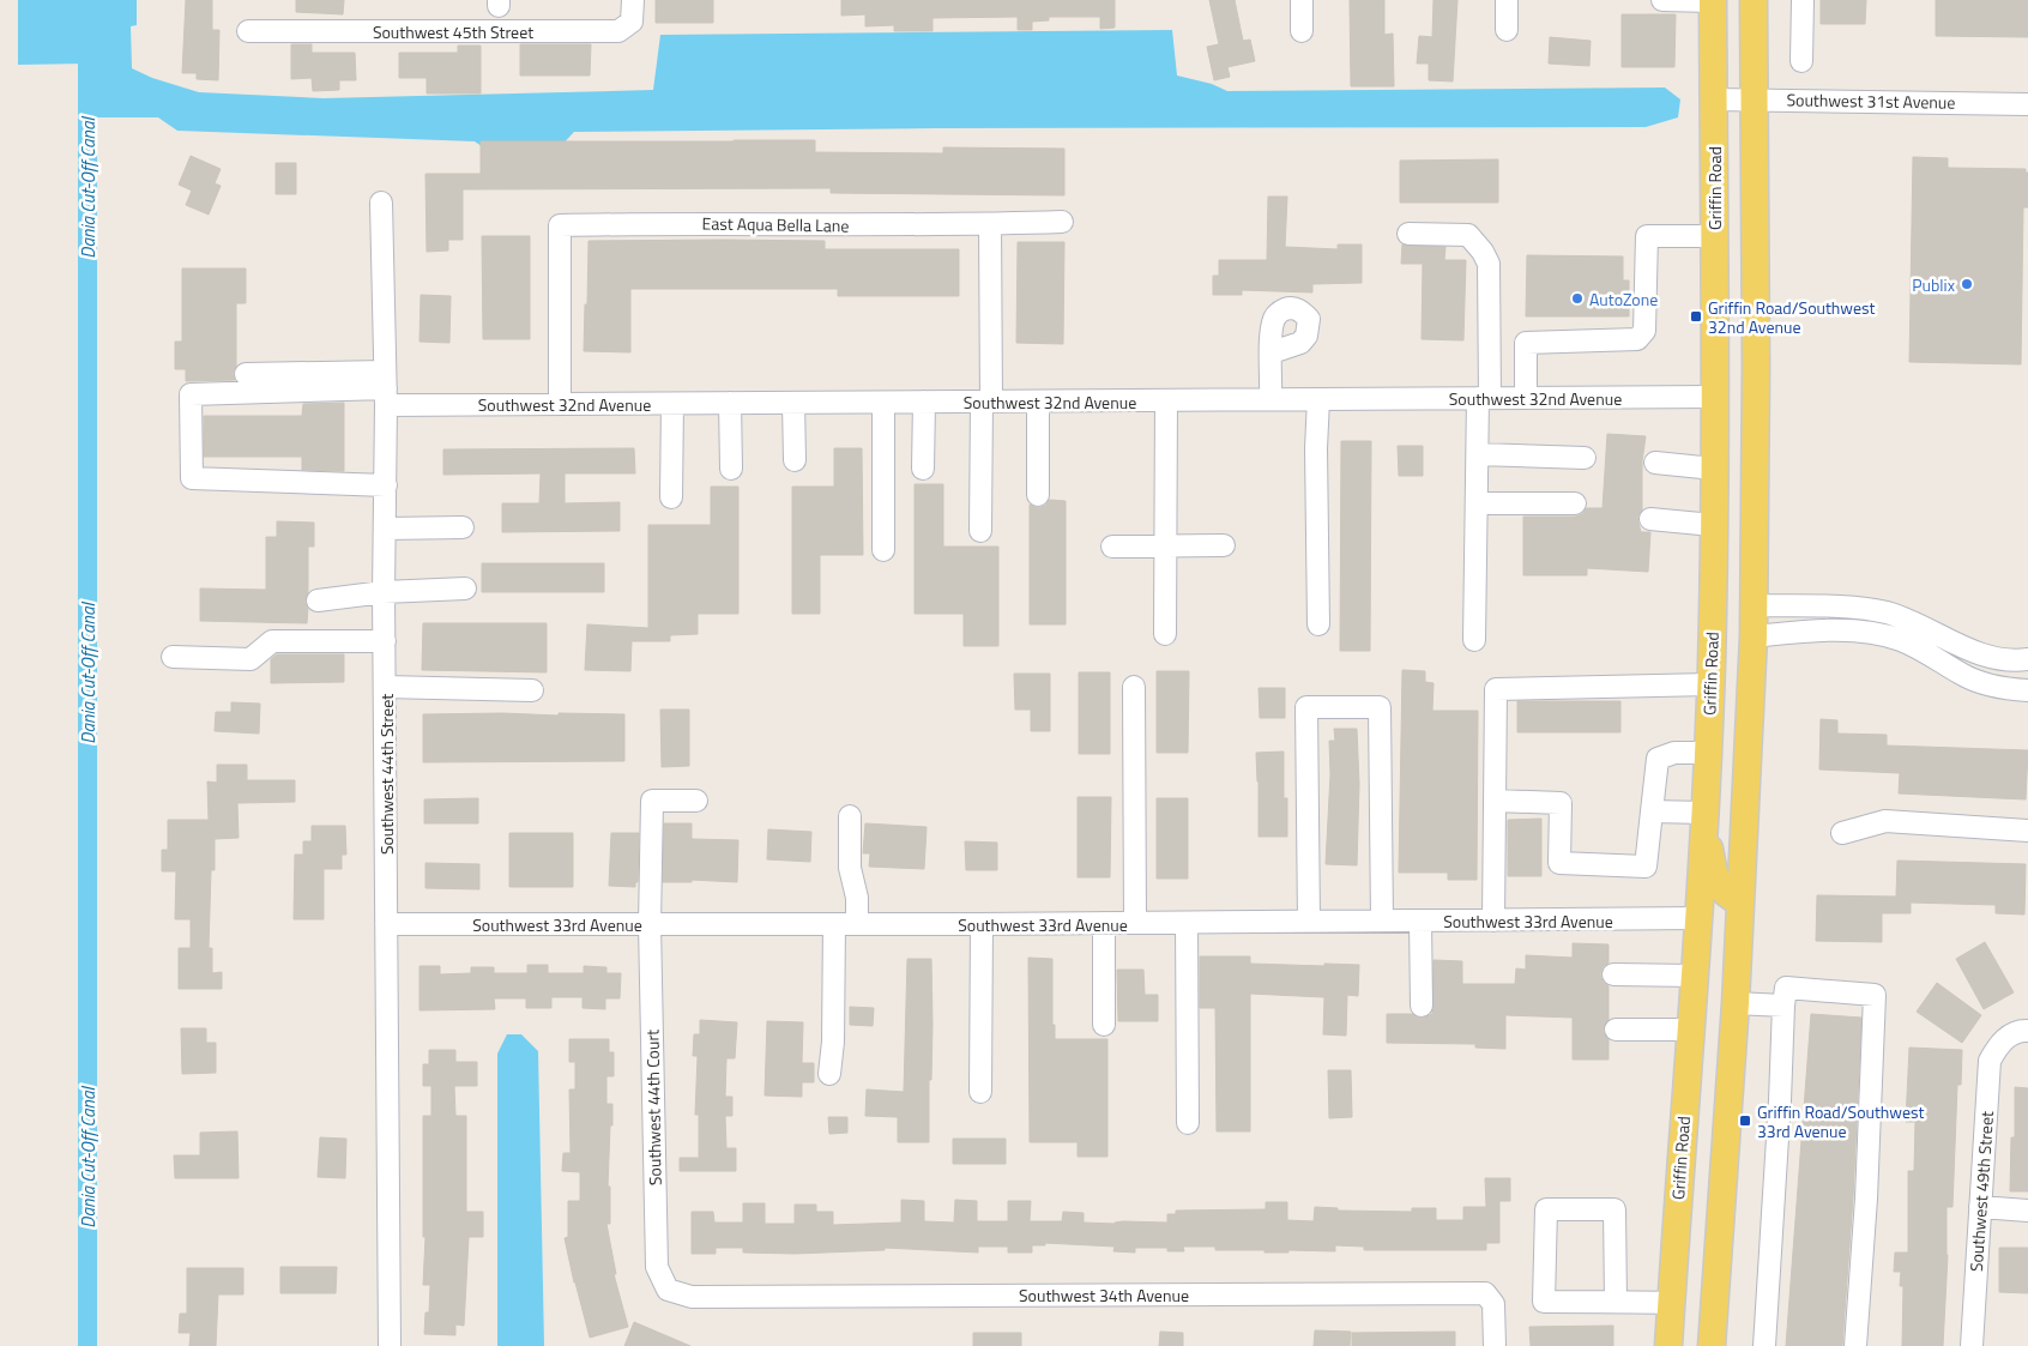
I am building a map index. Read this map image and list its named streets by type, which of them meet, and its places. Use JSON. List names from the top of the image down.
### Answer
{
  "streets": {
    "main road": ["Griffin Road"],
    "street": [
      "Southwest 45th Street",
      "Southwest 31st Avenue",
      "East Aqua Bella Lane",
      "Southwest 32nd Avenue",
      "Southwest 44th Street",
      "Southwest 33rd Avenue",
      "Southwest 44th Court",
      "Southwest 49th Street",
      "Southwest 34th Avenue"
    ]
  },
  "crossings": [
    ["Southwest 31st Avenue", "Griffin Road"],
    ["Griffin Road", "Southwest 32nd Avenue"],
    ["Griffin Road", "Southwest 33rd Avenue"],
    ["East Aqua Bella Lane", "Southwest 32nd Avenue"],
    ["Southwest 32nd Avenue", "Southwest 44th Street"],
    ["Southwest 44th Street", "Southwest 33rd Avenue"],
    ["Southwest 33rd Avenue", "Southwest 44th Court"],
    ["Southwest 44th Court", "Southwest 34th Avenue"]
  ],
  "water": ["Dania Cut-Off Canal"],
  "places": {
    "other": ["Publix", "AutoZone"],
    "transit": ["Griffin Road/Southwest 32nd Avenue", "Griffin Road/Southwest 33rd Avenue"]
  }
}
